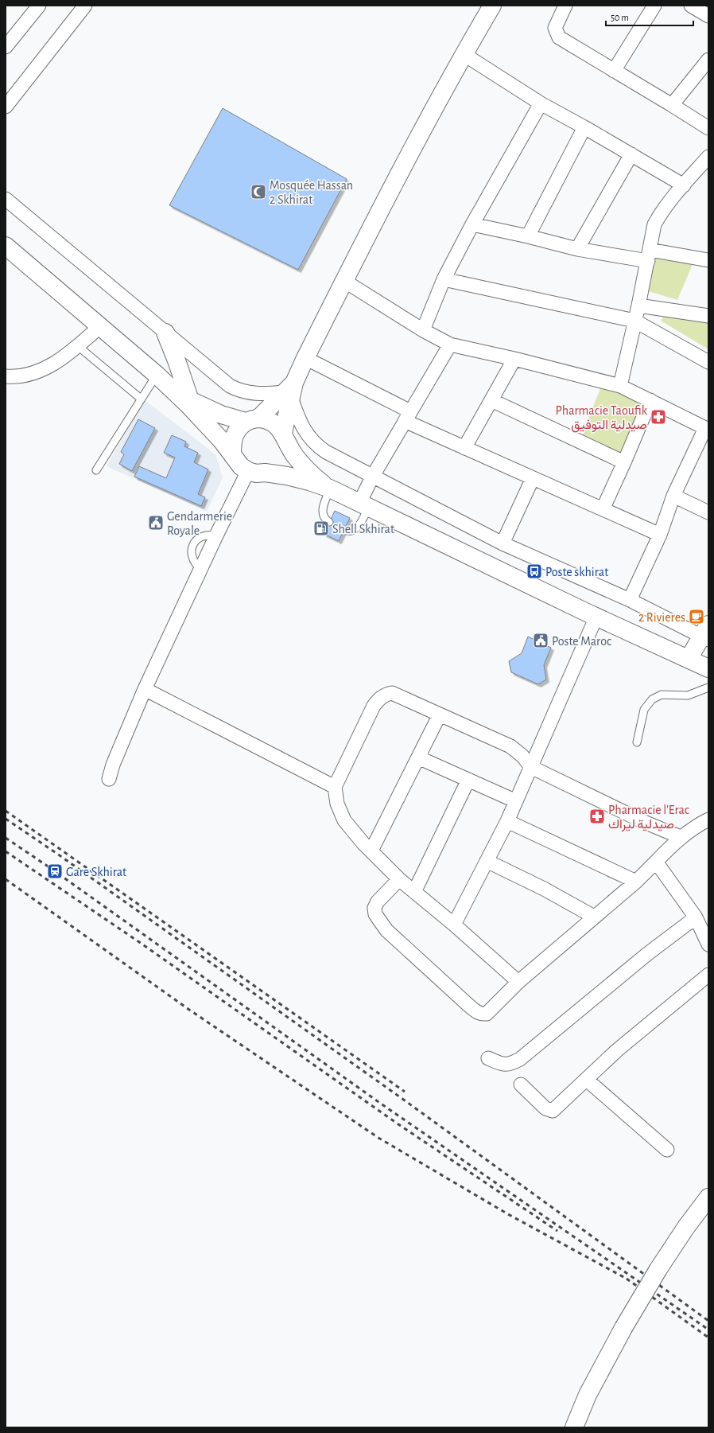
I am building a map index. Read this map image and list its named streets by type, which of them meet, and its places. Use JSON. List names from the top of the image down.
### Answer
{
  "places": {
    "mosque": ["Mosquée Hassan 2 Skhirat"],
    "pharmacy": ["Pharmacie Taoufik صيدلية التوفيق", "Pharmacie l'Erac صيدلية ليراك"],
    "public building": ["Gendarmerie Royale", "Poste Maroc"],
    "fuel station": ["Shell Skhirat"],
    "bus stop": ["Poste skhirat"],
    "cafe": ["2 Rivieres"],
    "station": ["Gare Skhirat"]
  },
  "scale_bar": "50 m"
}
